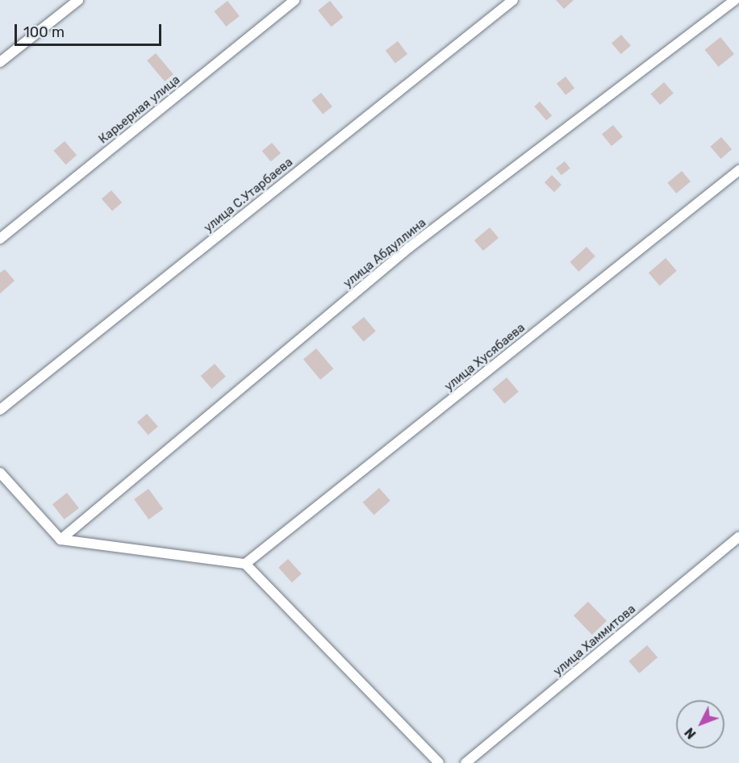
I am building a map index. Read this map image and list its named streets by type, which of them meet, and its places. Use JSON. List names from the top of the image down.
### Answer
{
  "streets": {
    "street": [
      "Карьерная улица",
      "улица С.Утарбаева",
      "улица Абдуллина",
      "улица Хусябаева",
      "улица Хаммитова"
    ]
  },
  "scale_bar": "100 m",
  "north": "bottom left"
}
